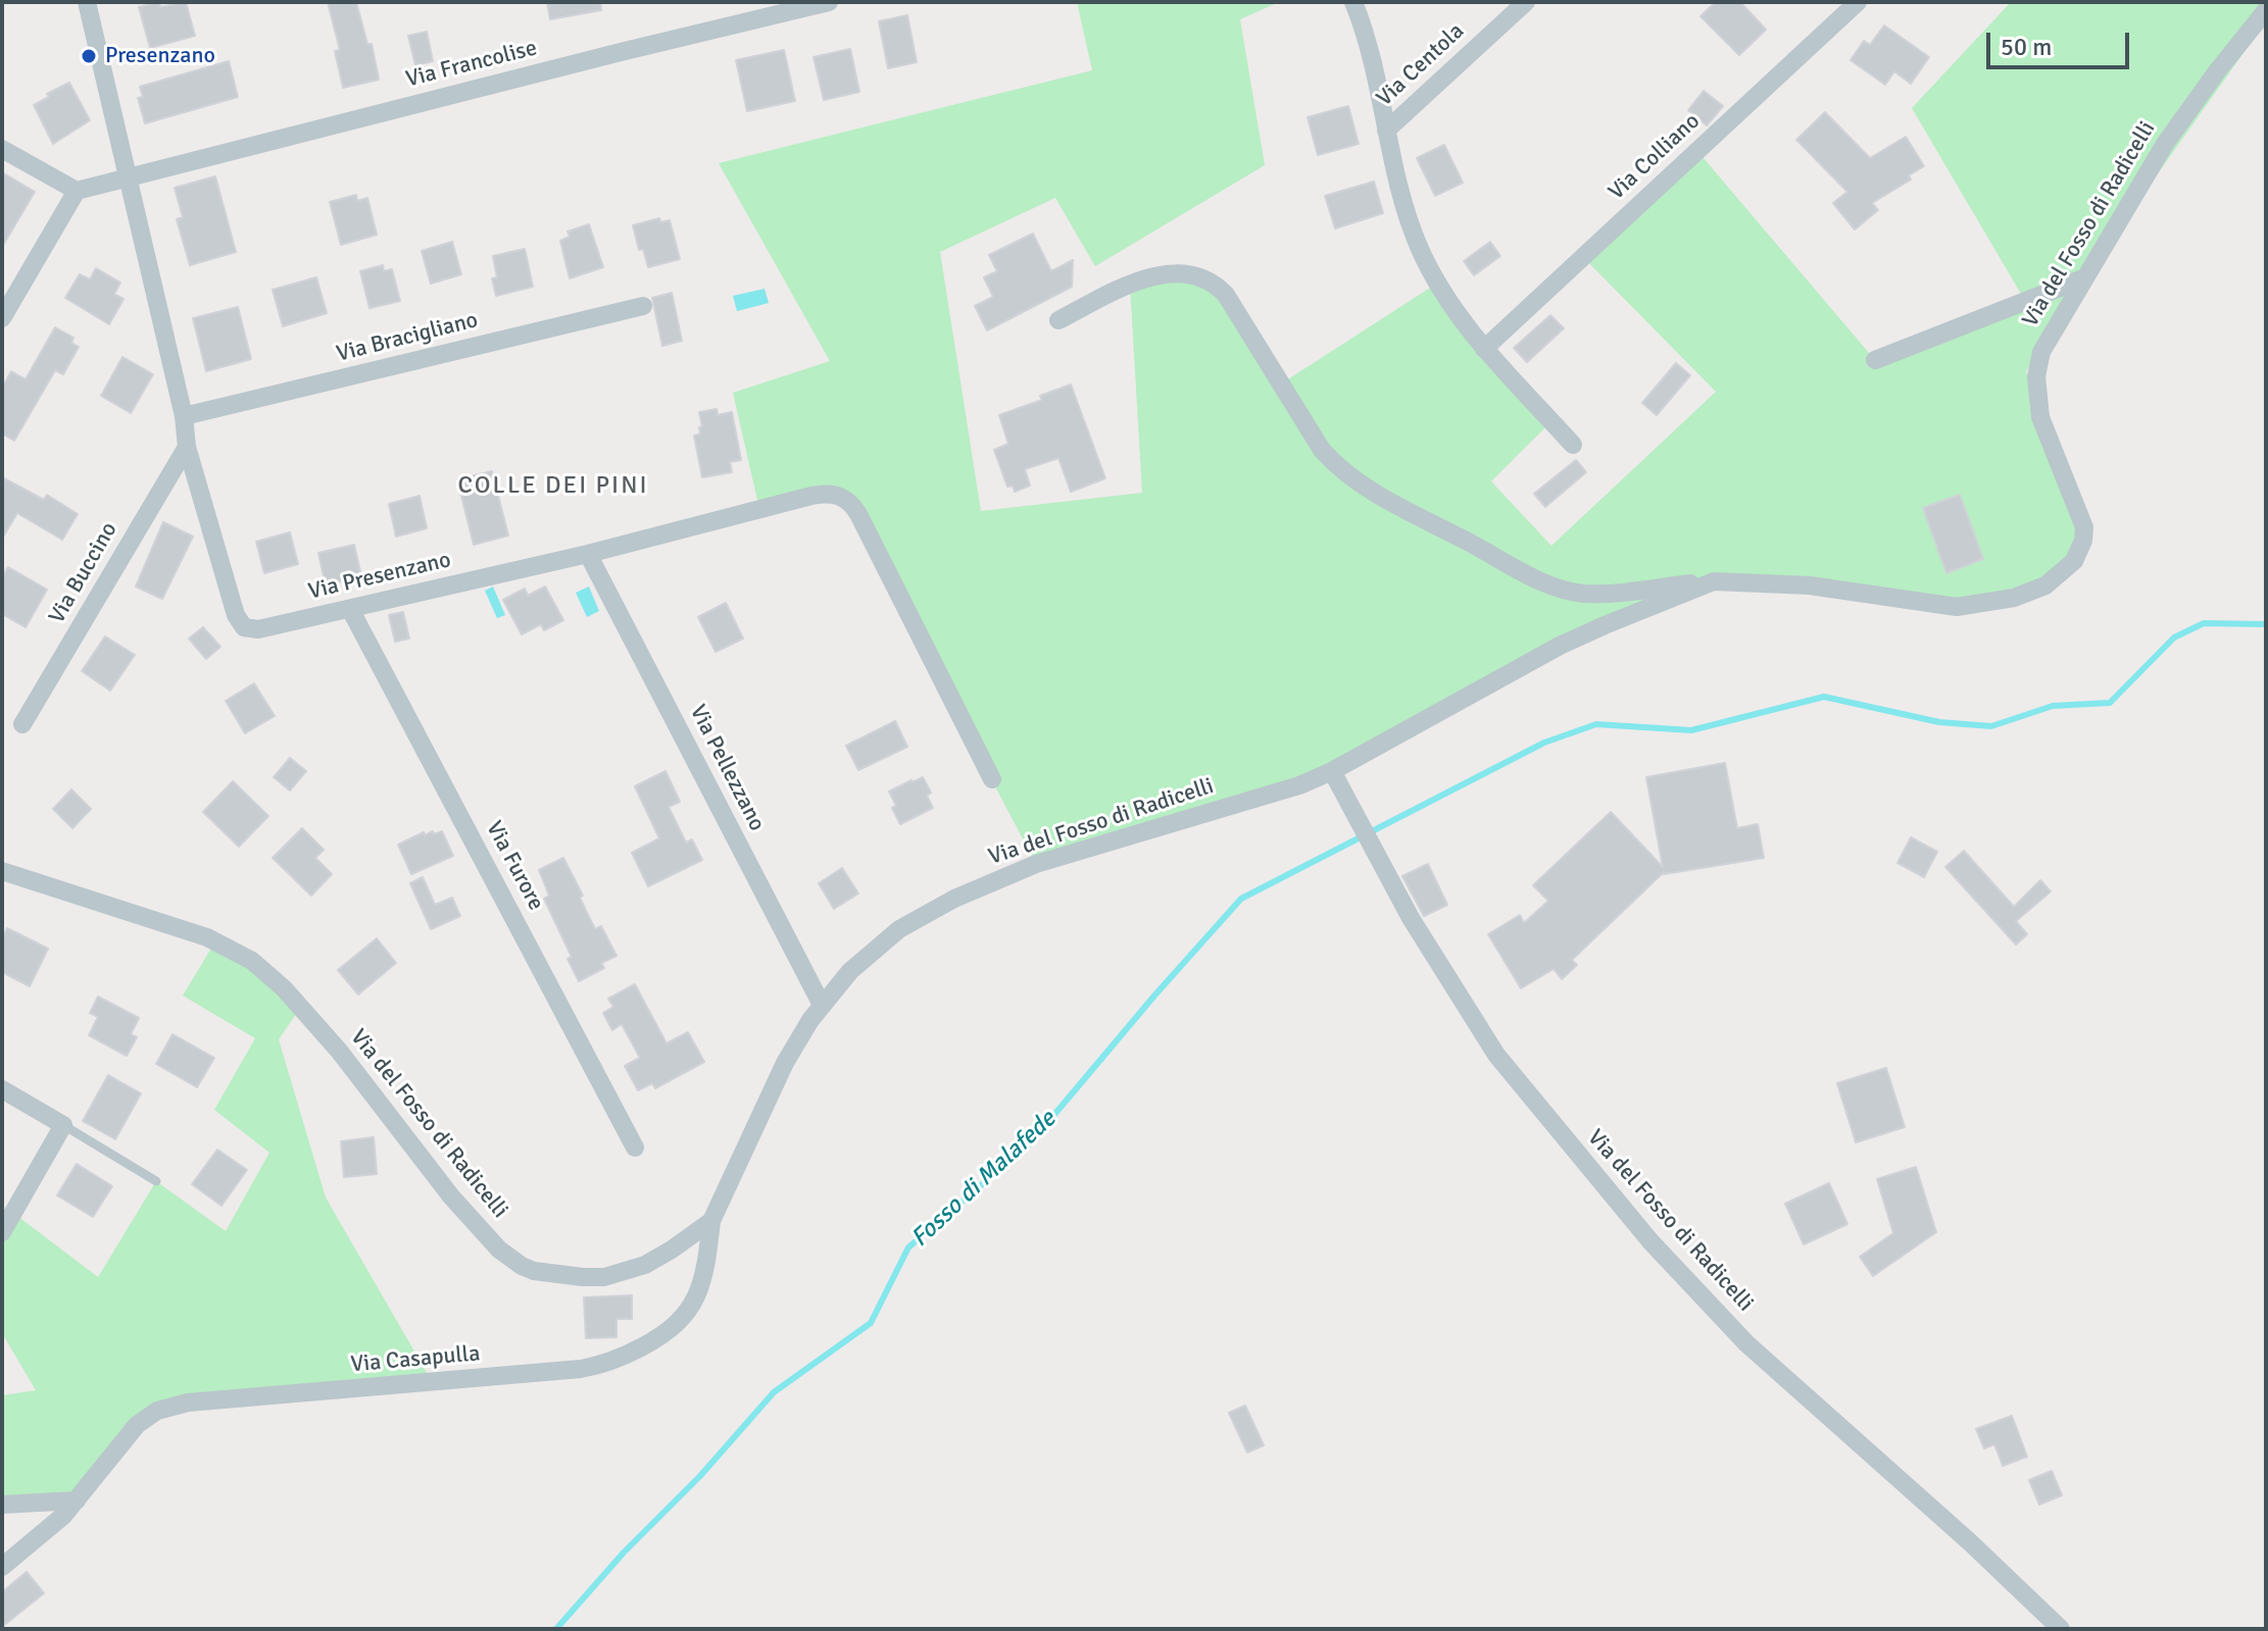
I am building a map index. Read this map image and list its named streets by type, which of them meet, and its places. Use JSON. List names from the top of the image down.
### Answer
{
  "streets": {
    "street": [
      "Via Francolise",
      "Via Centola",
      "Via Colliano",
      "Via del Fosso di Radicelli",
      "Via Bracigliano",
      "Via Buccino",
      "Via Presenzano",
      "Via Pellezzano",
      "Via Furore",
      "Via Casapulla"
    ]
  },
  "crossings": [
    ["Via Francolise", "Via Presenzano"],
    ["Via del Fosso di Radicelli", "Via Pellezzano"],
    ["Via del Fosso di Radicelli", "Via Casapulla"],
    ["Via Bracigliano", "Via Presenzano"],
    ["Via Buccino", "Via Presenzano"],
    ["Via Presenzano", "Via Pellezzano"],
    ["Via Presenzano", "Via Furore"]
  ],
  "districts": ["COLLE DEI PINI"],
  "water": ["Fosso di Malafede"],
  "places": ["Presenzano"],
  "scale_bar": "50 m"
}
